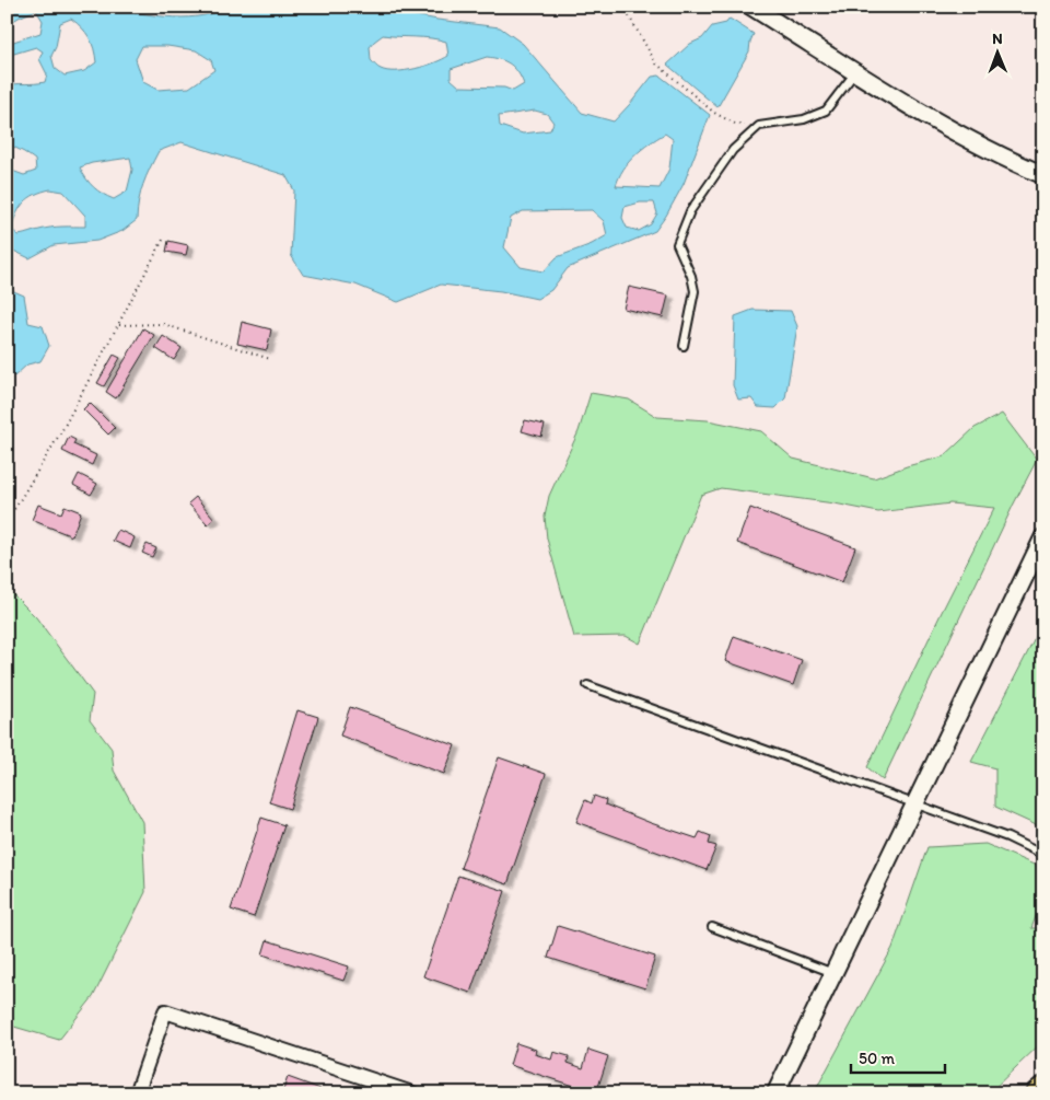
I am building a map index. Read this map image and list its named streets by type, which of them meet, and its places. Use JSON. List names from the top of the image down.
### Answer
{
  "scale_bar": "50 m",
  "north": "top"
}
